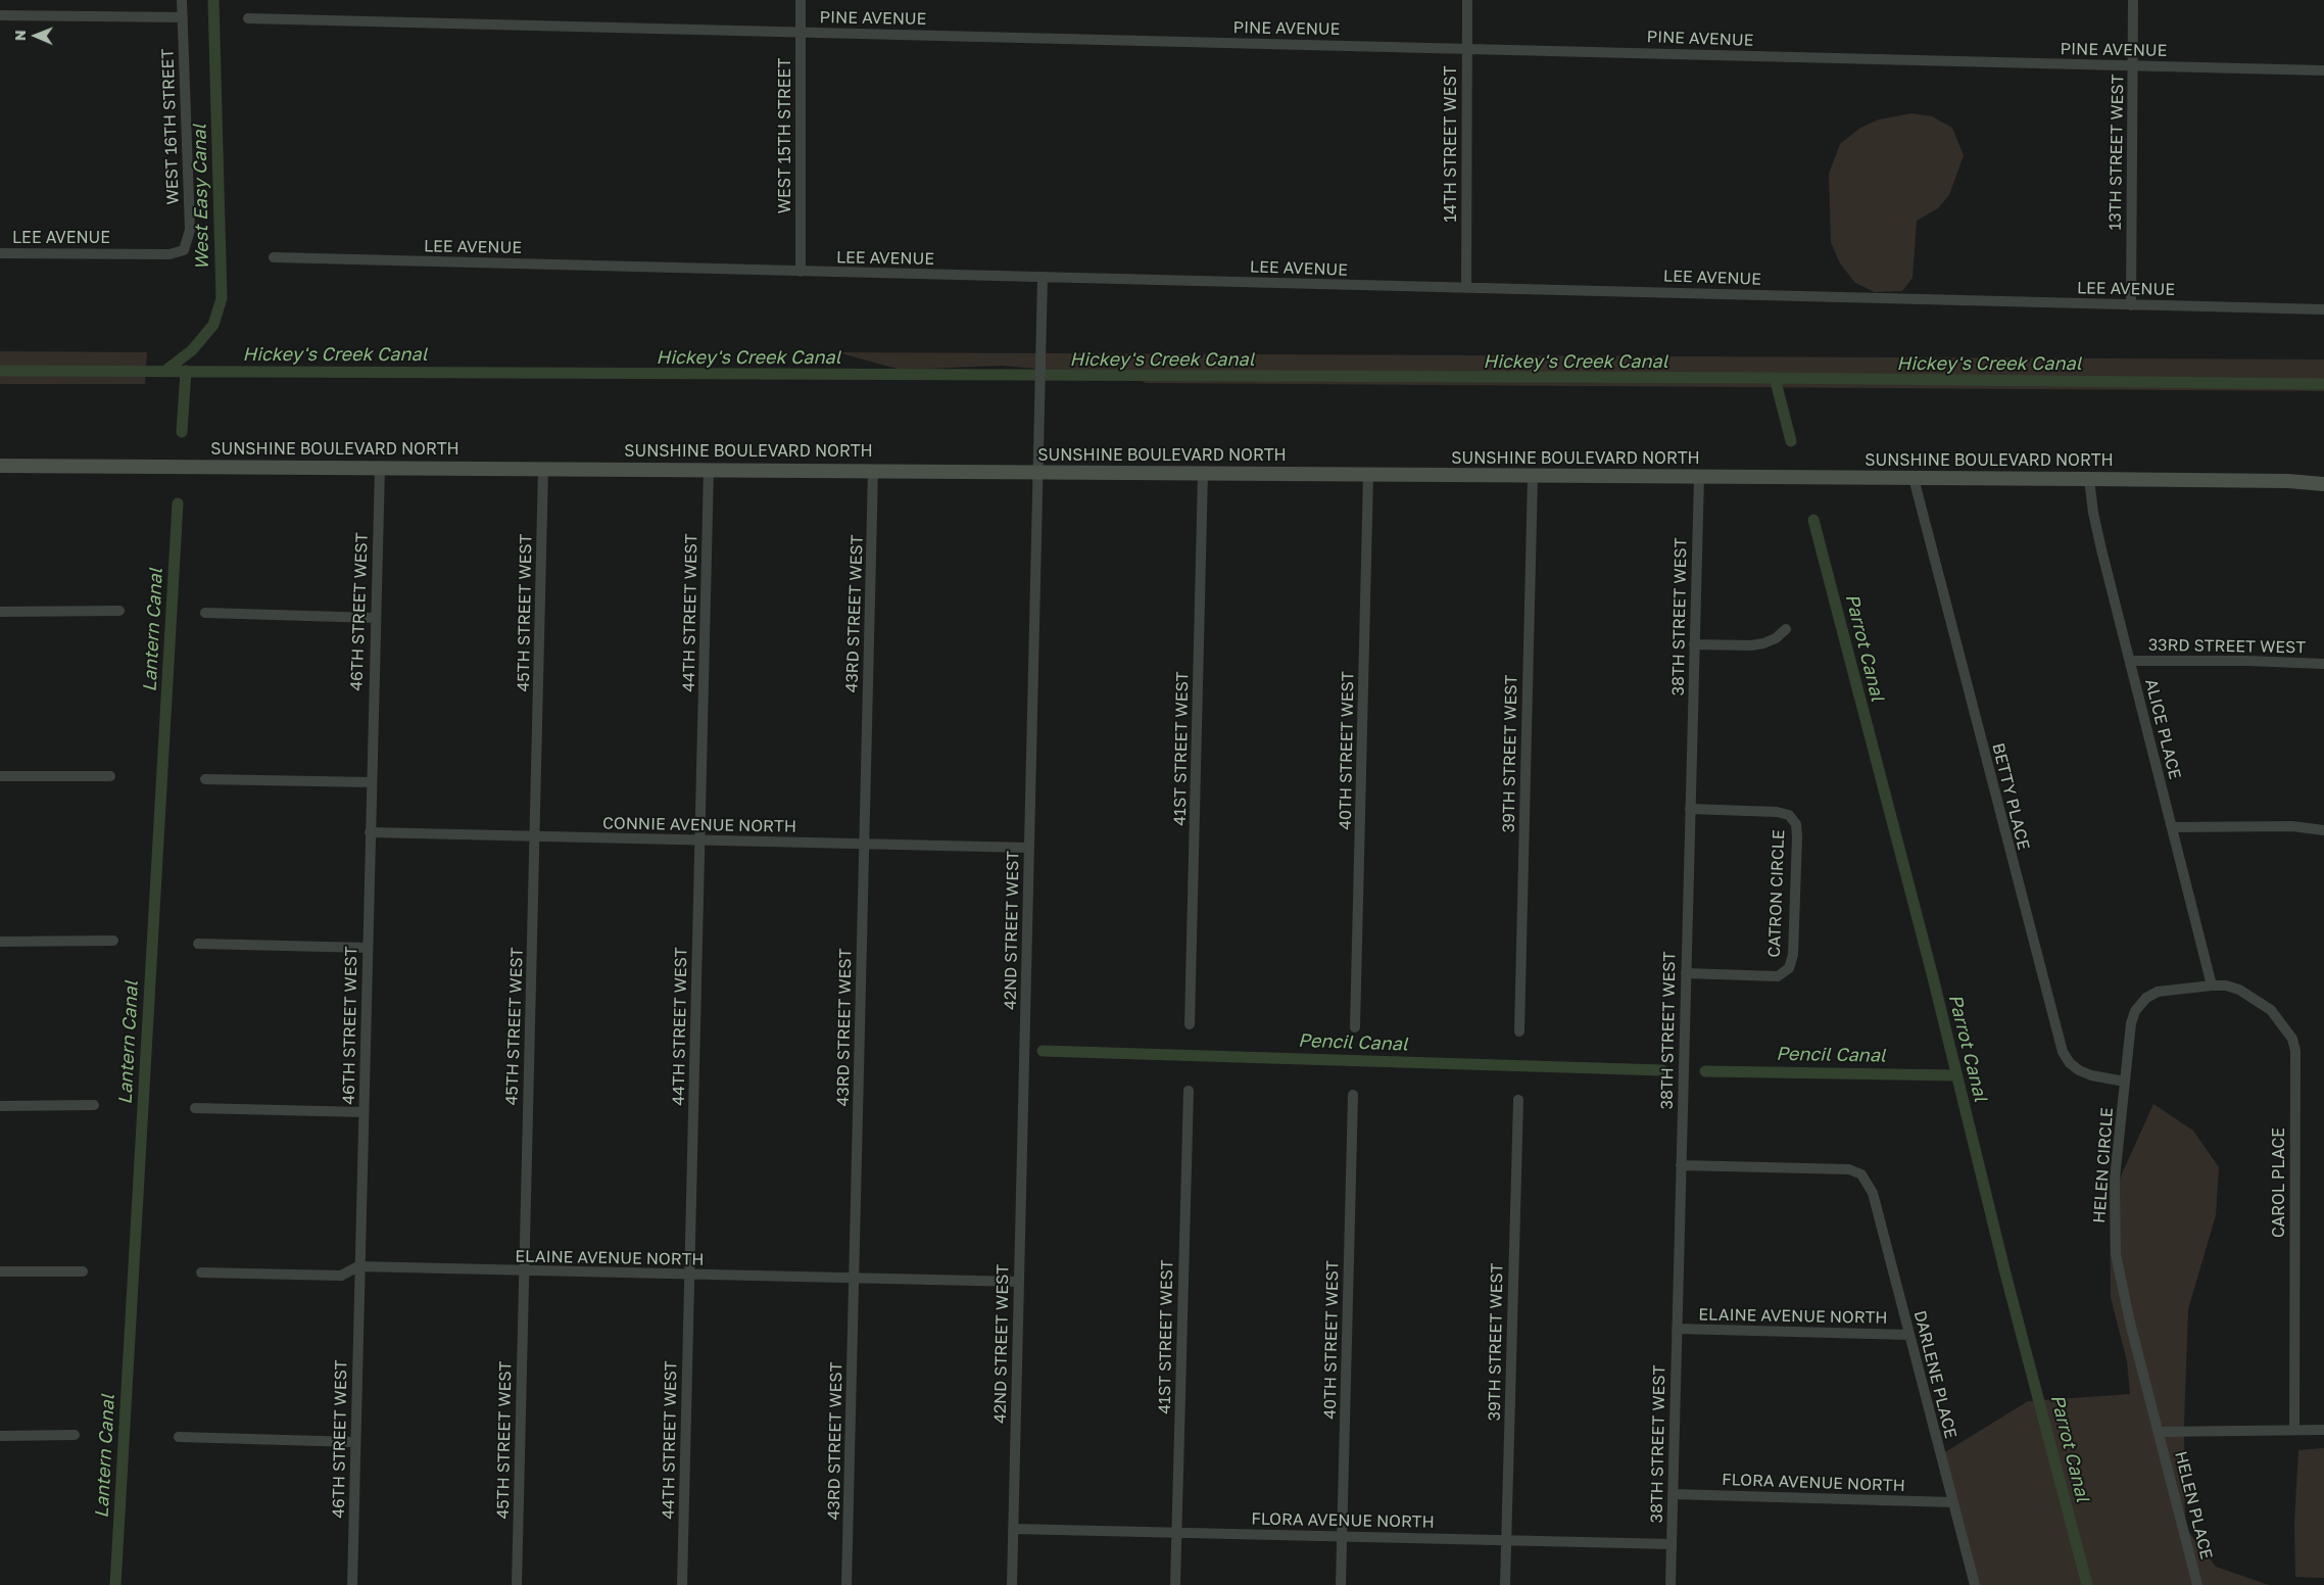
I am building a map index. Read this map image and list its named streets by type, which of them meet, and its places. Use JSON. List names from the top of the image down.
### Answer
{
  "streets": {
    "street": [
      "PINE AVENUE",
      "WEST 16TH STREET",
      "WEST 15TH STREET",
      "14TH STREET WEST",
      "13TH STREET WEST",
      "LEE AVENUE",
      "SUNSHINE BOULEVARD NORTH",
      "46TH STREET WEST",
      "45TH STREET WEST",
      "44TH STREET WEST",
      "43RD STREET WEST",
      "38TH STREET WEST",
      "33RD STREET WEST",
      "ALICE PLACE",
      "41ST STREET WEST",
      "40TH STREET WEST",
      "39TH STREET WEST",
      "BETTY PLACE",
      "CONNIE AVENUE NORTH",
      "CATRON CIRCLE",
      "42ND STREET WEST",
      "HELEN CIRCLE",
      "CAROL PLACE",
      "ELAINE AVENUE NORTH",
      "DARLENE PLACE",
      "FLORA AVENUE NORTH",
      "HELEN PLACE"
    ]
  },
  "crossings": [
    ["PINE AVENUE", "WEST 15TH STREET"],
    ["PINE AVENUE", "14TH STREET WEST"],
    ["PINE AVENUE", "13TH STREET WEST"],
    ["WEST 16TH STREET", "LEE AVENUE"],
    ["WEST 15TH STREET", "LEE AVENUE"],
    ["14TH STREET WEST", "LEE AVENUE"],
    ["13TH STREET WEST", "LEE AVENUE"],
    ["LEE AVENUE", "42ND STREET WEST"],
    ["SUNSHINE BOULEVARD NORTH", "46TH STREET WEST"],
    ["SUNSHINE BOULEVARD NORTH", "45TH STREET WEST"],
    ["SUNSHINE BOULEVARD NORTH", "44TH STREET WEST"],
    ["SUNSHINE BOULEVARD NORTH", "43RD STREET WEST"],
    ["SUNSHINE BOULEVARD NORTH", "38TH STREET WEST"],
    ["SUNSHINE BOULEVARD NORTH", "ALICE PLACE"],
    ["SUNSHINE BOULEVARD NORTH", "41ST STREET WEST"],
    ["SUNSHINE BOULEVARD NORTH", "40TH STREET WEST"],
    ["SUNSHINE BOULEVARD NORTH", "39TH STREET WEST"],
    ["SUNSHINE BOULEVARD NORTH", "BETTY PLACE"],
    ["SUNSHINE BOULEVARD NORTH", "42ND STREET WEST"],
    ["46TH STREET WEST", "CONNIE AVENUE NORTH"],
    ["46TH STREET WEST", "ELAINE AVENUE NORTH"],
    ["45TH STREET WEST", "CONNIE AVENUE NORTH"],
    ["45TH STREET WEST", "ELAINE AVENUE NORTH"],
    ["44TH STREET WEST", "CONNIE AVENUE NORTH"],
    ["44TH STREET WEST", "ELAINE AVENUE NORTH"],
    ["43RD STREET WEST", "CONNIE AVENUE NORTH"],
    ["43RD STREET WEST", "ELAINE AVENUE NORTH"],
    ["38TH STREET WEST", "CATRON CIRCLE"],
    ["38TH STREET WEST", "ELAINE AVENUE NORTH"],
    ["38TH STREET WEST", "DARLENE PLACE"],
    ["38TH STREET WEST", "FLORA AVENUE NORTH"],
    ["33RD STREET WEST", "ALICE PLACE"],
    ["ALICE PLACE", "HELEN CIRCLE"],
    ["ALICE PLACE", "CAROL PLACE"],
    ["41ST STREET WEST", "FLORA AVENUE NORTH"],
    ["40TH STREET WEST", "FLORA AVENUE NORTH"],
    ["39TH STREET WEST", "FLORA AVENUE NORTH"],
    ["BETTY PLACE", "HELEN CIRCLE"],
    ["CONNIE AVENUE NORTH", "42ND STREET WEST"],
    ["42ND STREET WEST", "ELAINE AVENUE NORTH"],
    ["42ND STREET WEST", "FLORA AVENUE NORTH"],
    ["HELEN CIRCLE", "CAROL PLACE"],
    ["HELEN CIRCLE", "HELEN PLACE"],
    ["ELAINE AVENUE NORTH", "DARLENE PLACE"],
    ["DARLENE PLACE", "FLORA AVENUE NORTH"]
  ],
  "water": [
    "West Easy Canal",
    "Hickey's Creek Canal",
    "Lantern Canal",
    "Parrot Canal",
    "Pencil Canal"
  ],
  "north": "left"
}
